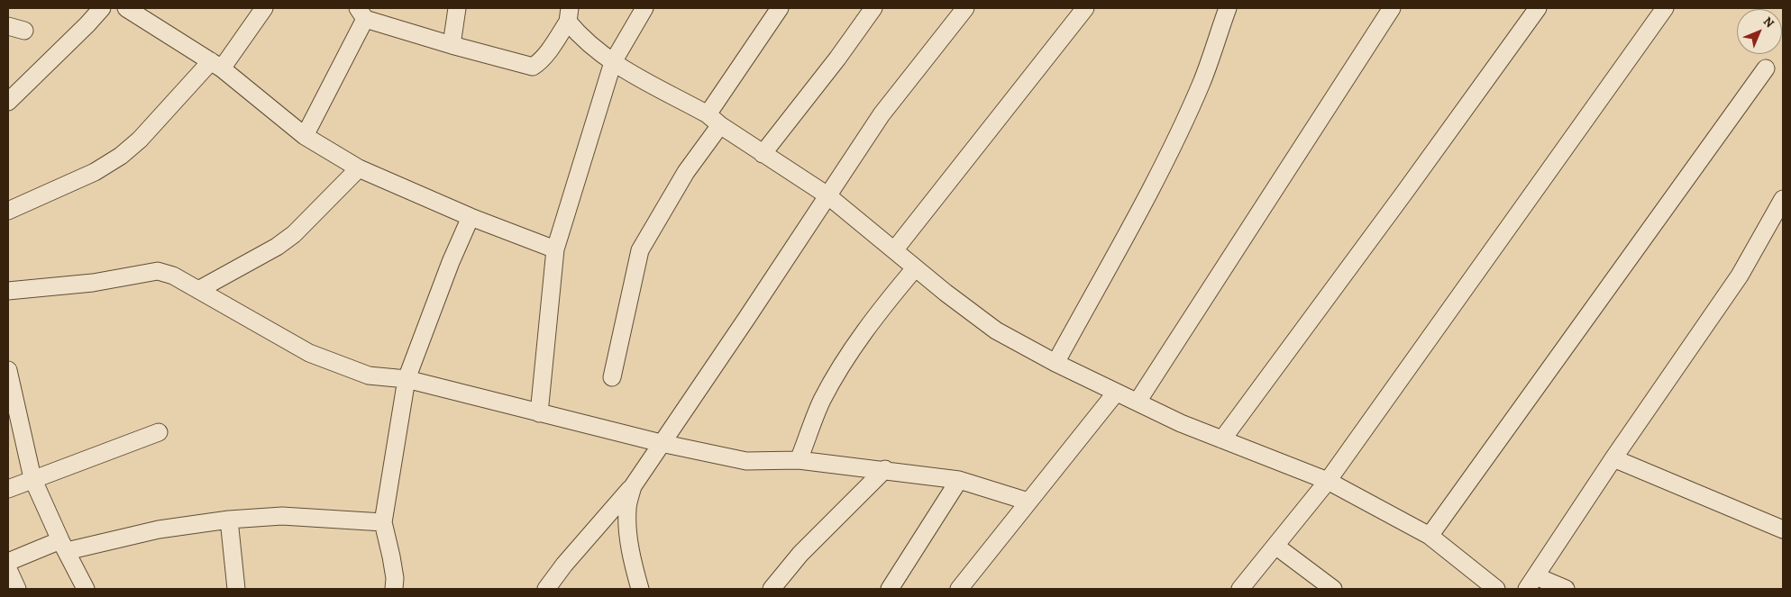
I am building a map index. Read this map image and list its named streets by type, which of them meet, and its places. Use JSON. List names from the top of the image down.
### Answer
{
  "north": "top right"
}
